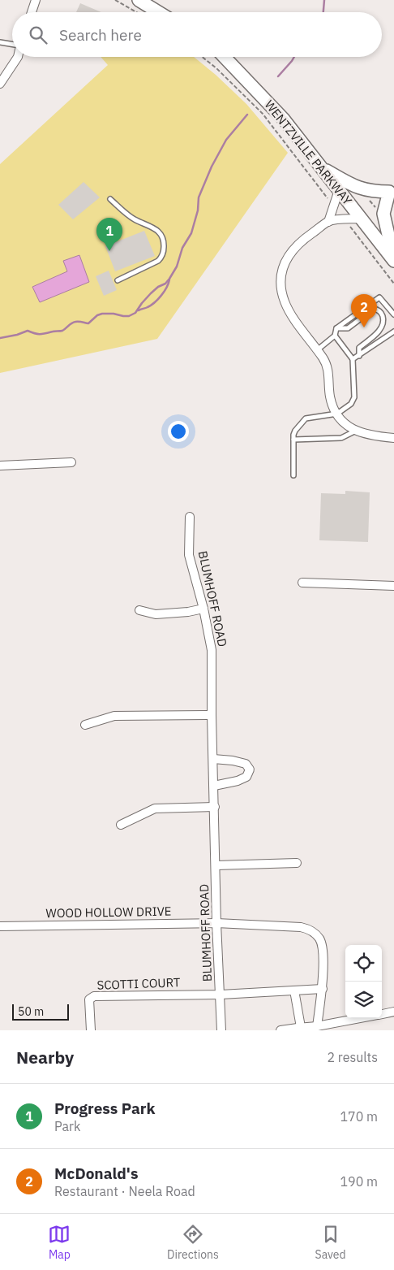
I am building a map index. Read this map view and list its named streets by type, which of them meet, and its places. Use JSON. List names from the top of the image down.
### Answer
{
  "streets": {
    "main road": ["WENTZVILLE PARKWAY"],
    "street": ["BLUMHOFF ROAD", "WOOD HOLLOW DRIVE", "SCOTTI COURT"]
  },
  "crossings": [
    ["BLUMHOFF ROAD", "WOOD HOLLOW DRIVE"],
    ["BLUMHOFF ROAD", "SCOTTI COURT"]
  ],
  "scale_bar": "50 m",
  "page": {
    "search": "Search here",
    "pins": ["1", "2"],
    "scale": "50 m",
    "heading": ["Nearby", "2 results"],
    "list": [
      {
        "mark": "1",
        "name": "Progress Park",
        "note": "Park",
        "value": "170 m"
      },
      {
        "mark": "2",
        "name": "McDonald's",
        "note": "Restaurant · Neela Road",
        "value": "190 m"
      }
    ],
    "nav": ["Map", "Directions", "Saved"]
  }
}
